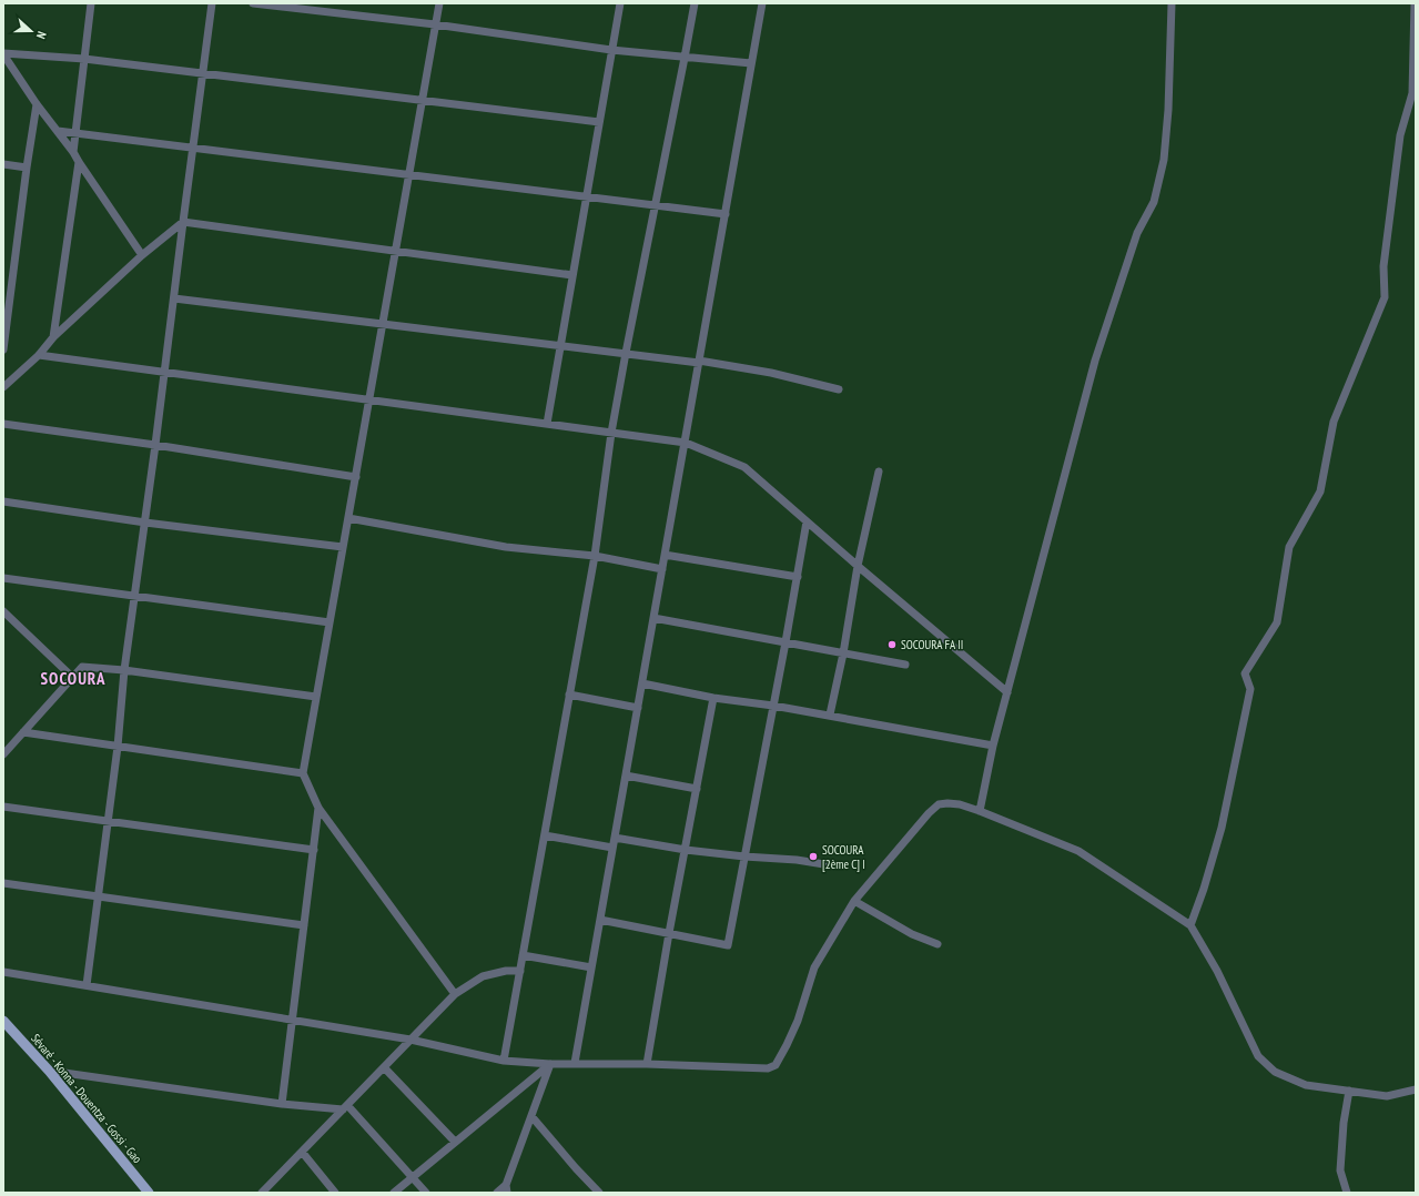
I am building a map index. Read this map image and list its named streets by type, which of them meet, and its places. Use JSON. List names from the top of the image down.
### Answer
{
  "streets": {
    "main road": ["Sévaré - Konna - Douentza - Gossi - Gao"]
  },
  "districts": ["SOCOURA"],
  "places": ["SOCOURA FA II", "SOCOURA [2ème C] I"],
  "north": "right"
}
